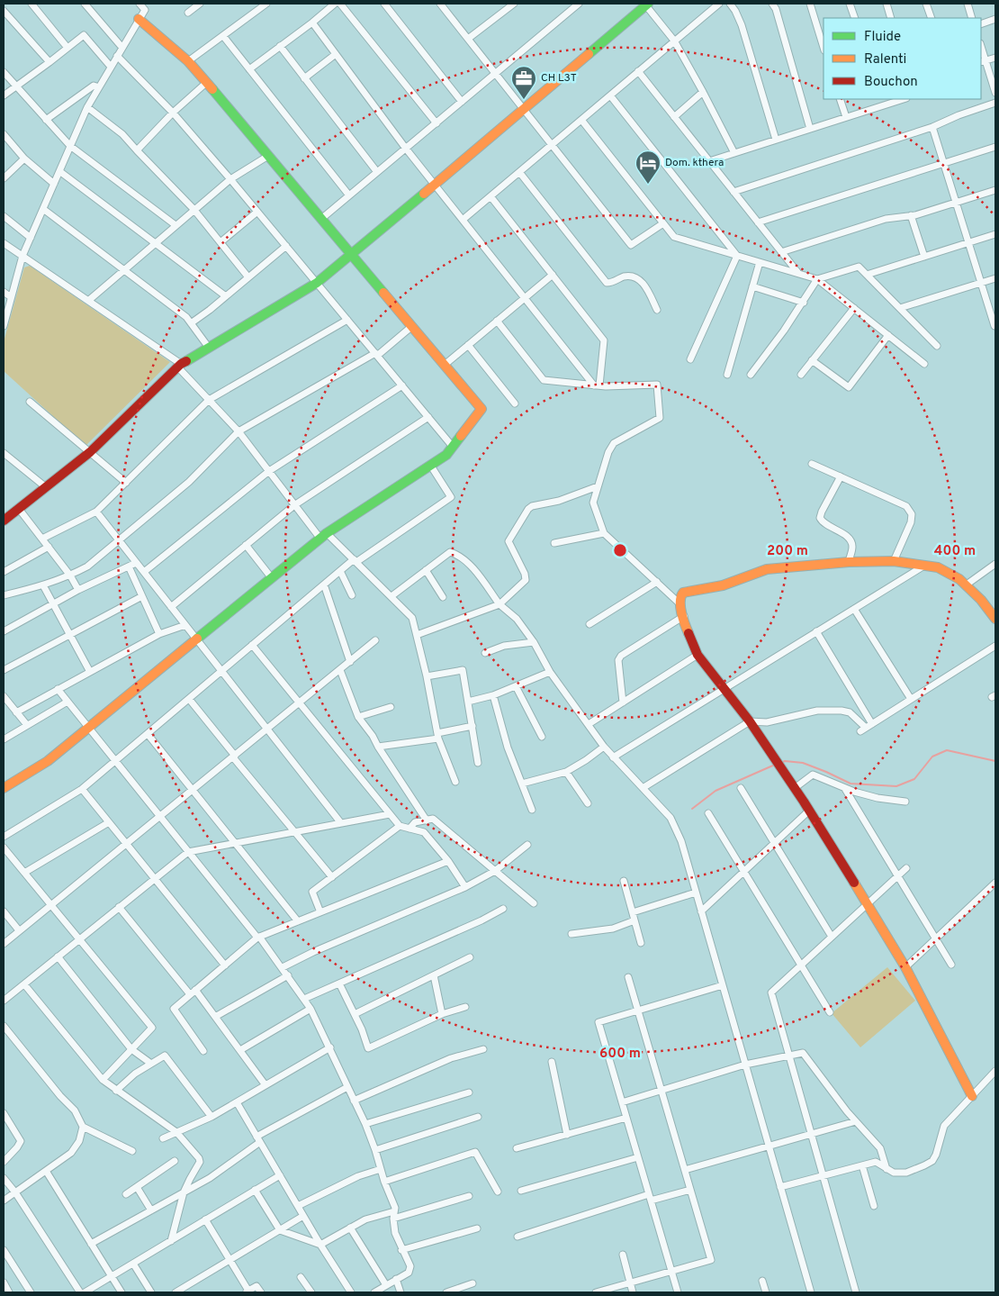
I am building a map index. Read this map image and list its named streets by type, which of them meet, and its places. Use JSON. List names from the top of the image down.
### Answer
{
  "places": {
    "office": ["CH L3T"],
    "hotel": ["Dom. kthera"]
  },
  "legend": ["Fluide", "Ralenti", "Bouchon"],
  "rings": ["200 m", "400 m", "600 m"]
}
